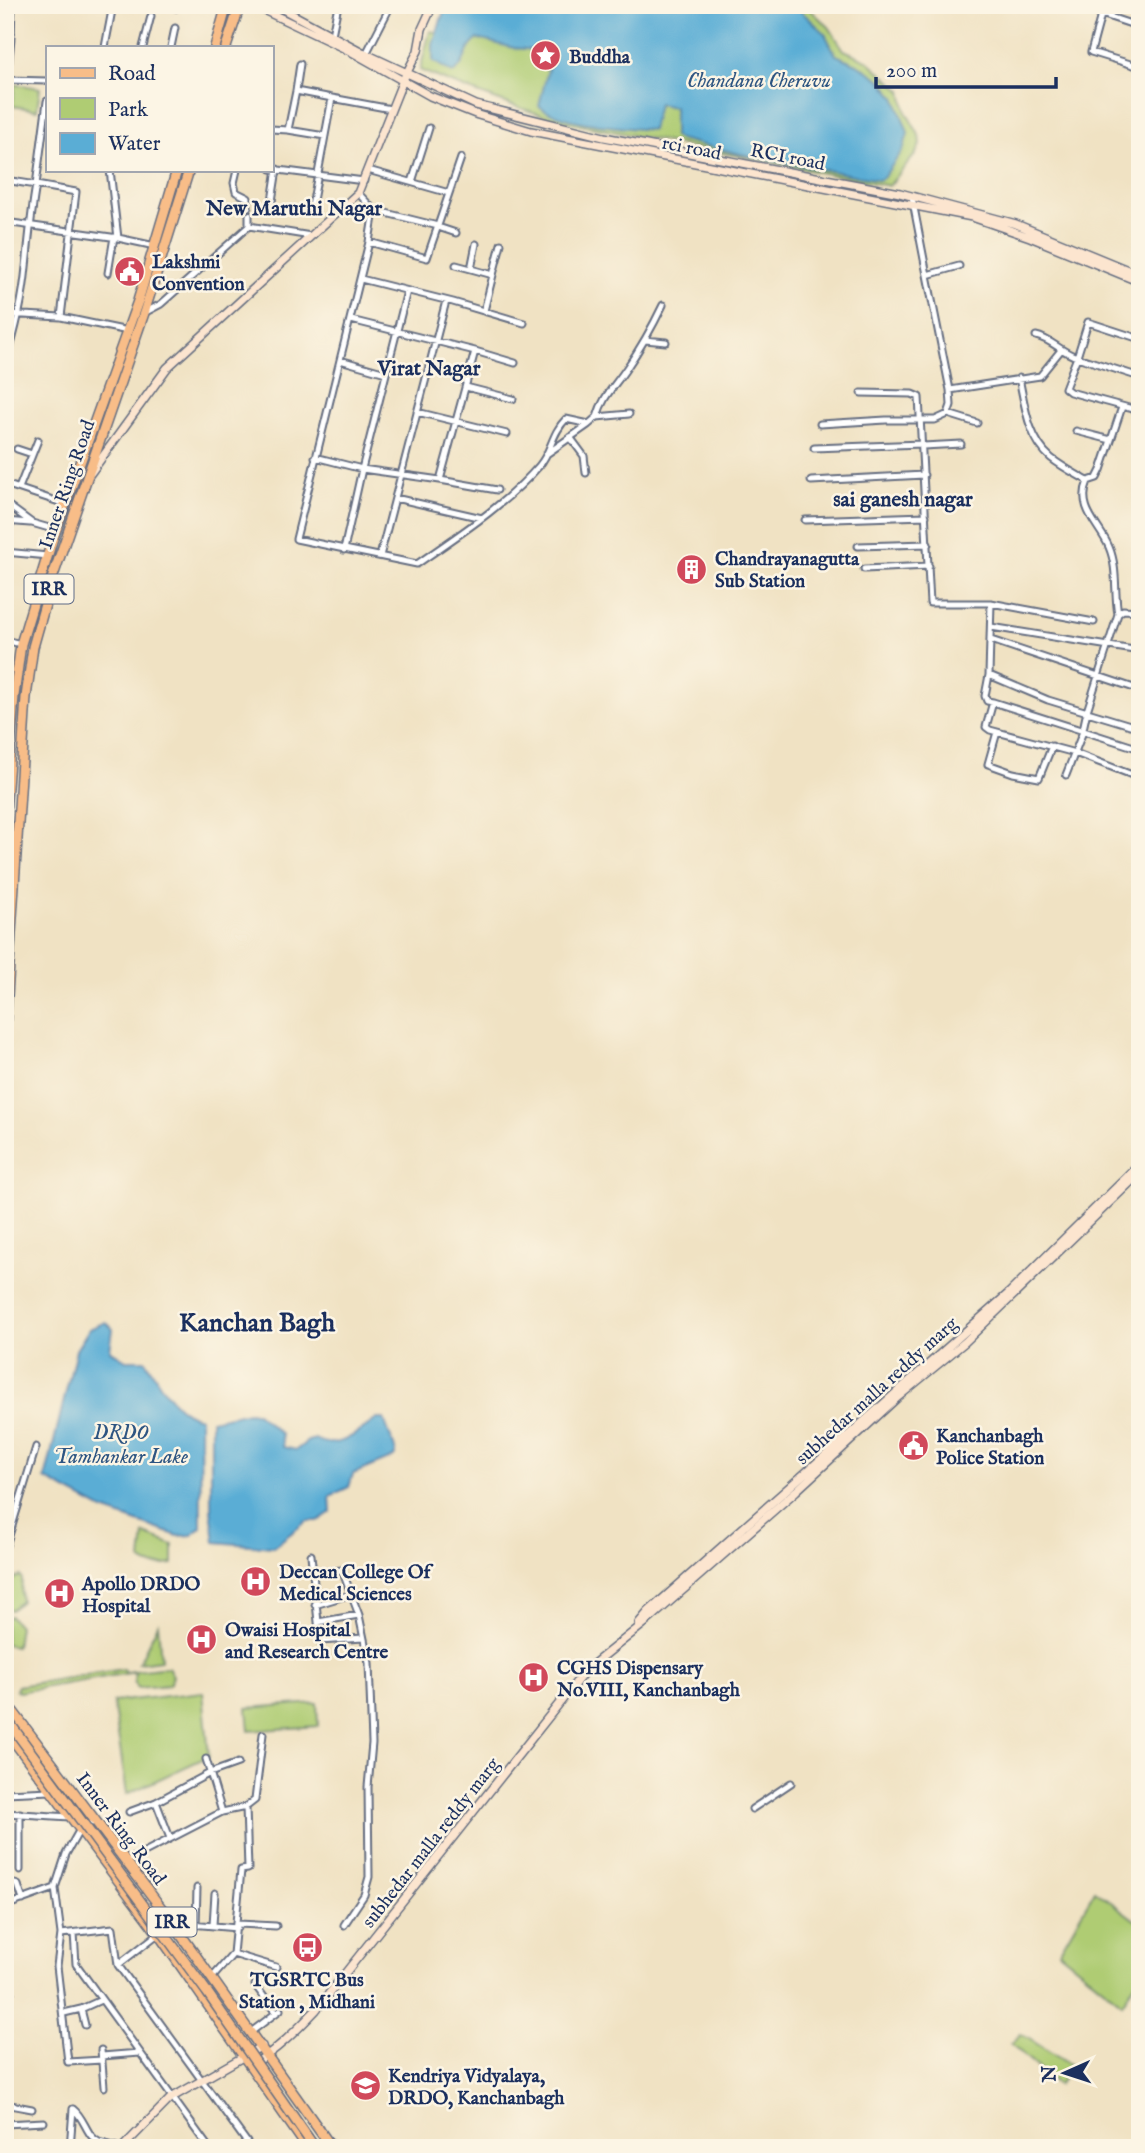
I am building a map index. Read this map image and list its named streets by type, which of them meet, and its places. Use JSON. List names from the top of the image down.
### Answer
{
  "streets": {
    "highway": ["Inner Ring Road", "IRR"],
    "main road": ["RCI road", "subhedar malla reddy marg"]
  },
  "crossings": [
    ["Inner Ring Road", "subhedar malla reddy marg"]
  ],
  "districts": [
    "New Maruthi Nagar",
    "Virat Nagar",
    "sai ganesh nagar",
    "Kanchan Bagh"
  ],
  "water": ["Chandana Cheruvu", "DRDO Tamhankar Lake"],
  "places": {
    "place": ["Buddha"],
    "public building": ["Lakshmi Convention", "Kanchanbagh Police Station"],
    "building": ["Chandrayanagutta Sub Station"],
    "hospital": [
      "Deccan College Of Medical Sciences",
      "Apollo DRDO Hospital",
      "Owaisi Hospital and Research Centre",
      "CGHS Dispensary No.VIII, Kanchanbagh"
    ],
    "bus stop": ["TGSRTC Bus Station , Midhani"],
    "school or university": ["Kendriya Vidyalaya, DRDO, Kanchanbagh"]
  },
  "legend": ["Road", "Park", "Water"],
  "scale_bar": "200 m",
  "north": "left"
}
